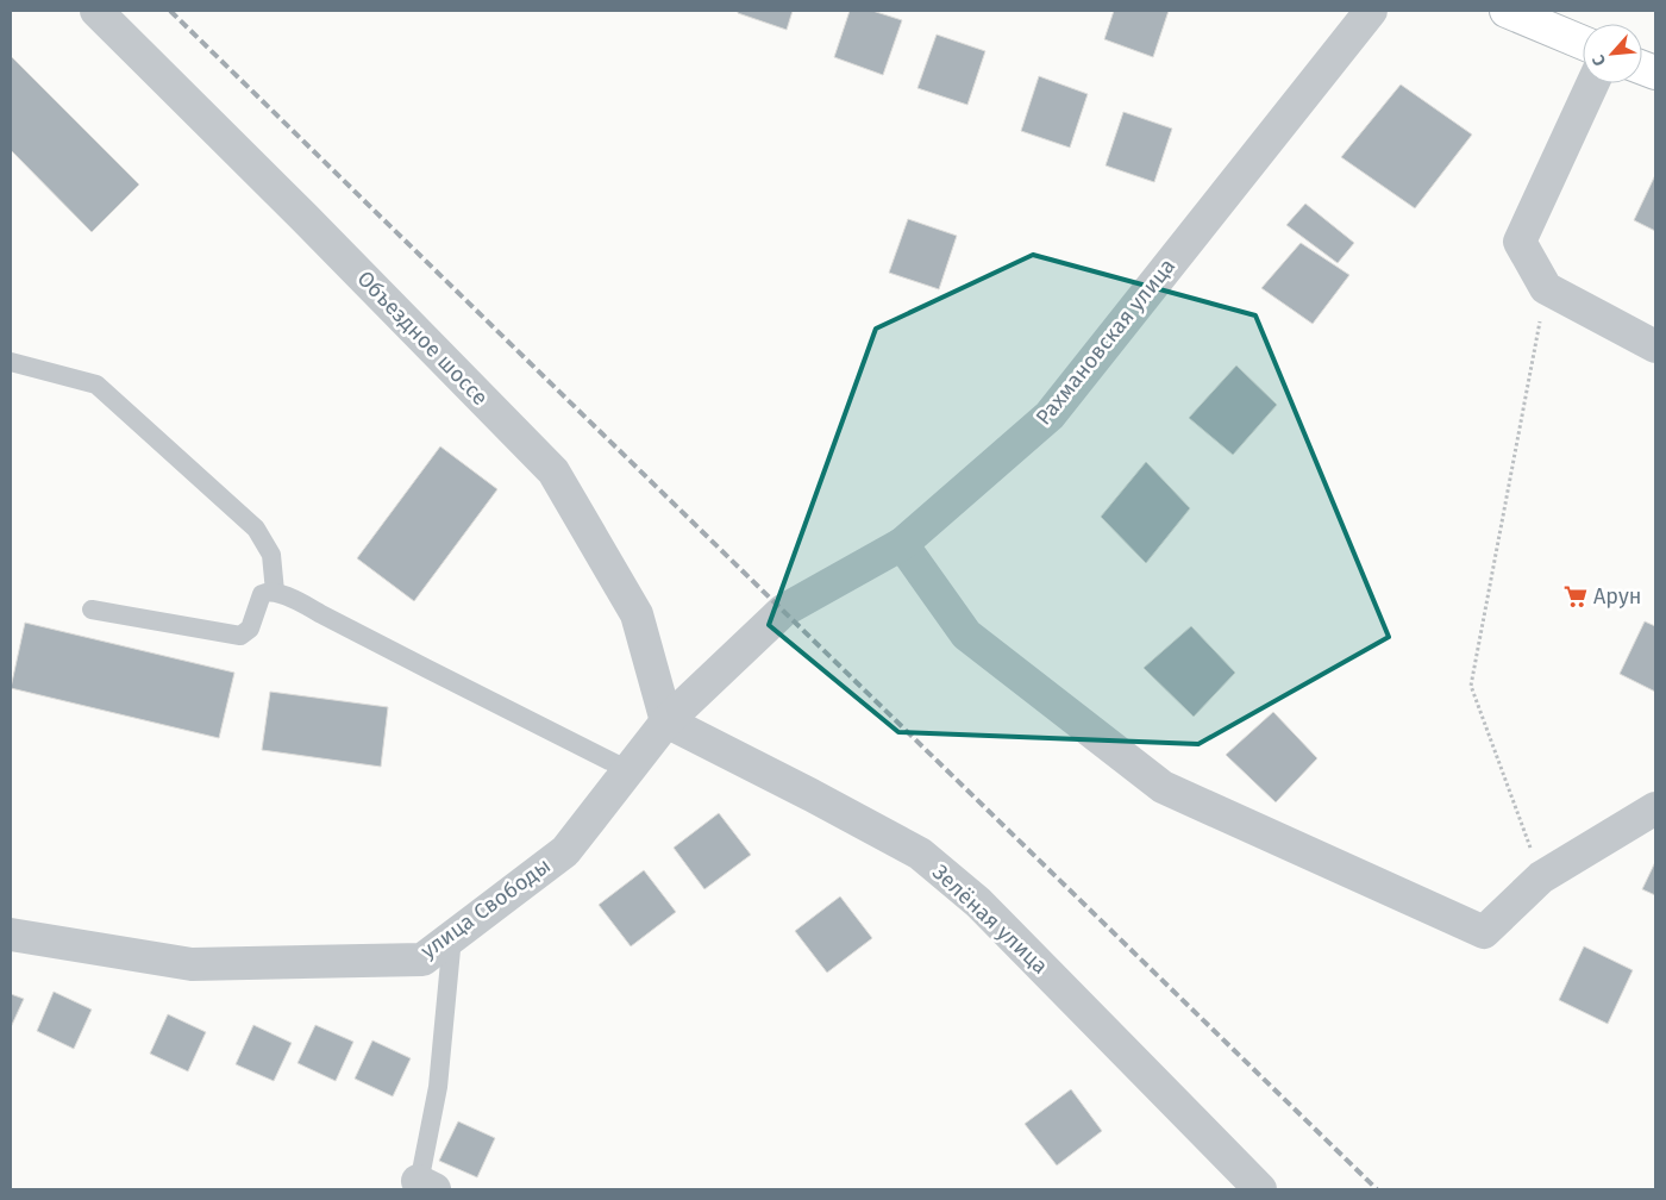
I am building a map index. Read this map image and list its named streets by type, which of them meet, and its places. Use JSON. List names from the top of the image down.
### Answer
{
  "streets": {
    "street": [
      "Объездное шоссе",
      "Рахмановская улица",
      "улица Свободы",
      "Зелёная улица"
    ]
  },
  "crossings": [
    ["Объездное шоссе", "улица Свободы"],
    ["Объездное шоссе", "Зелёная улица"],
    ["Рахмановская улица", "улица Свободы"],
    ["улица Свободы", "Зелёная улица"]
  ],
  "places": {
    "supermarket": ["Арун"]
  },
  "north": "bottom left"
}
